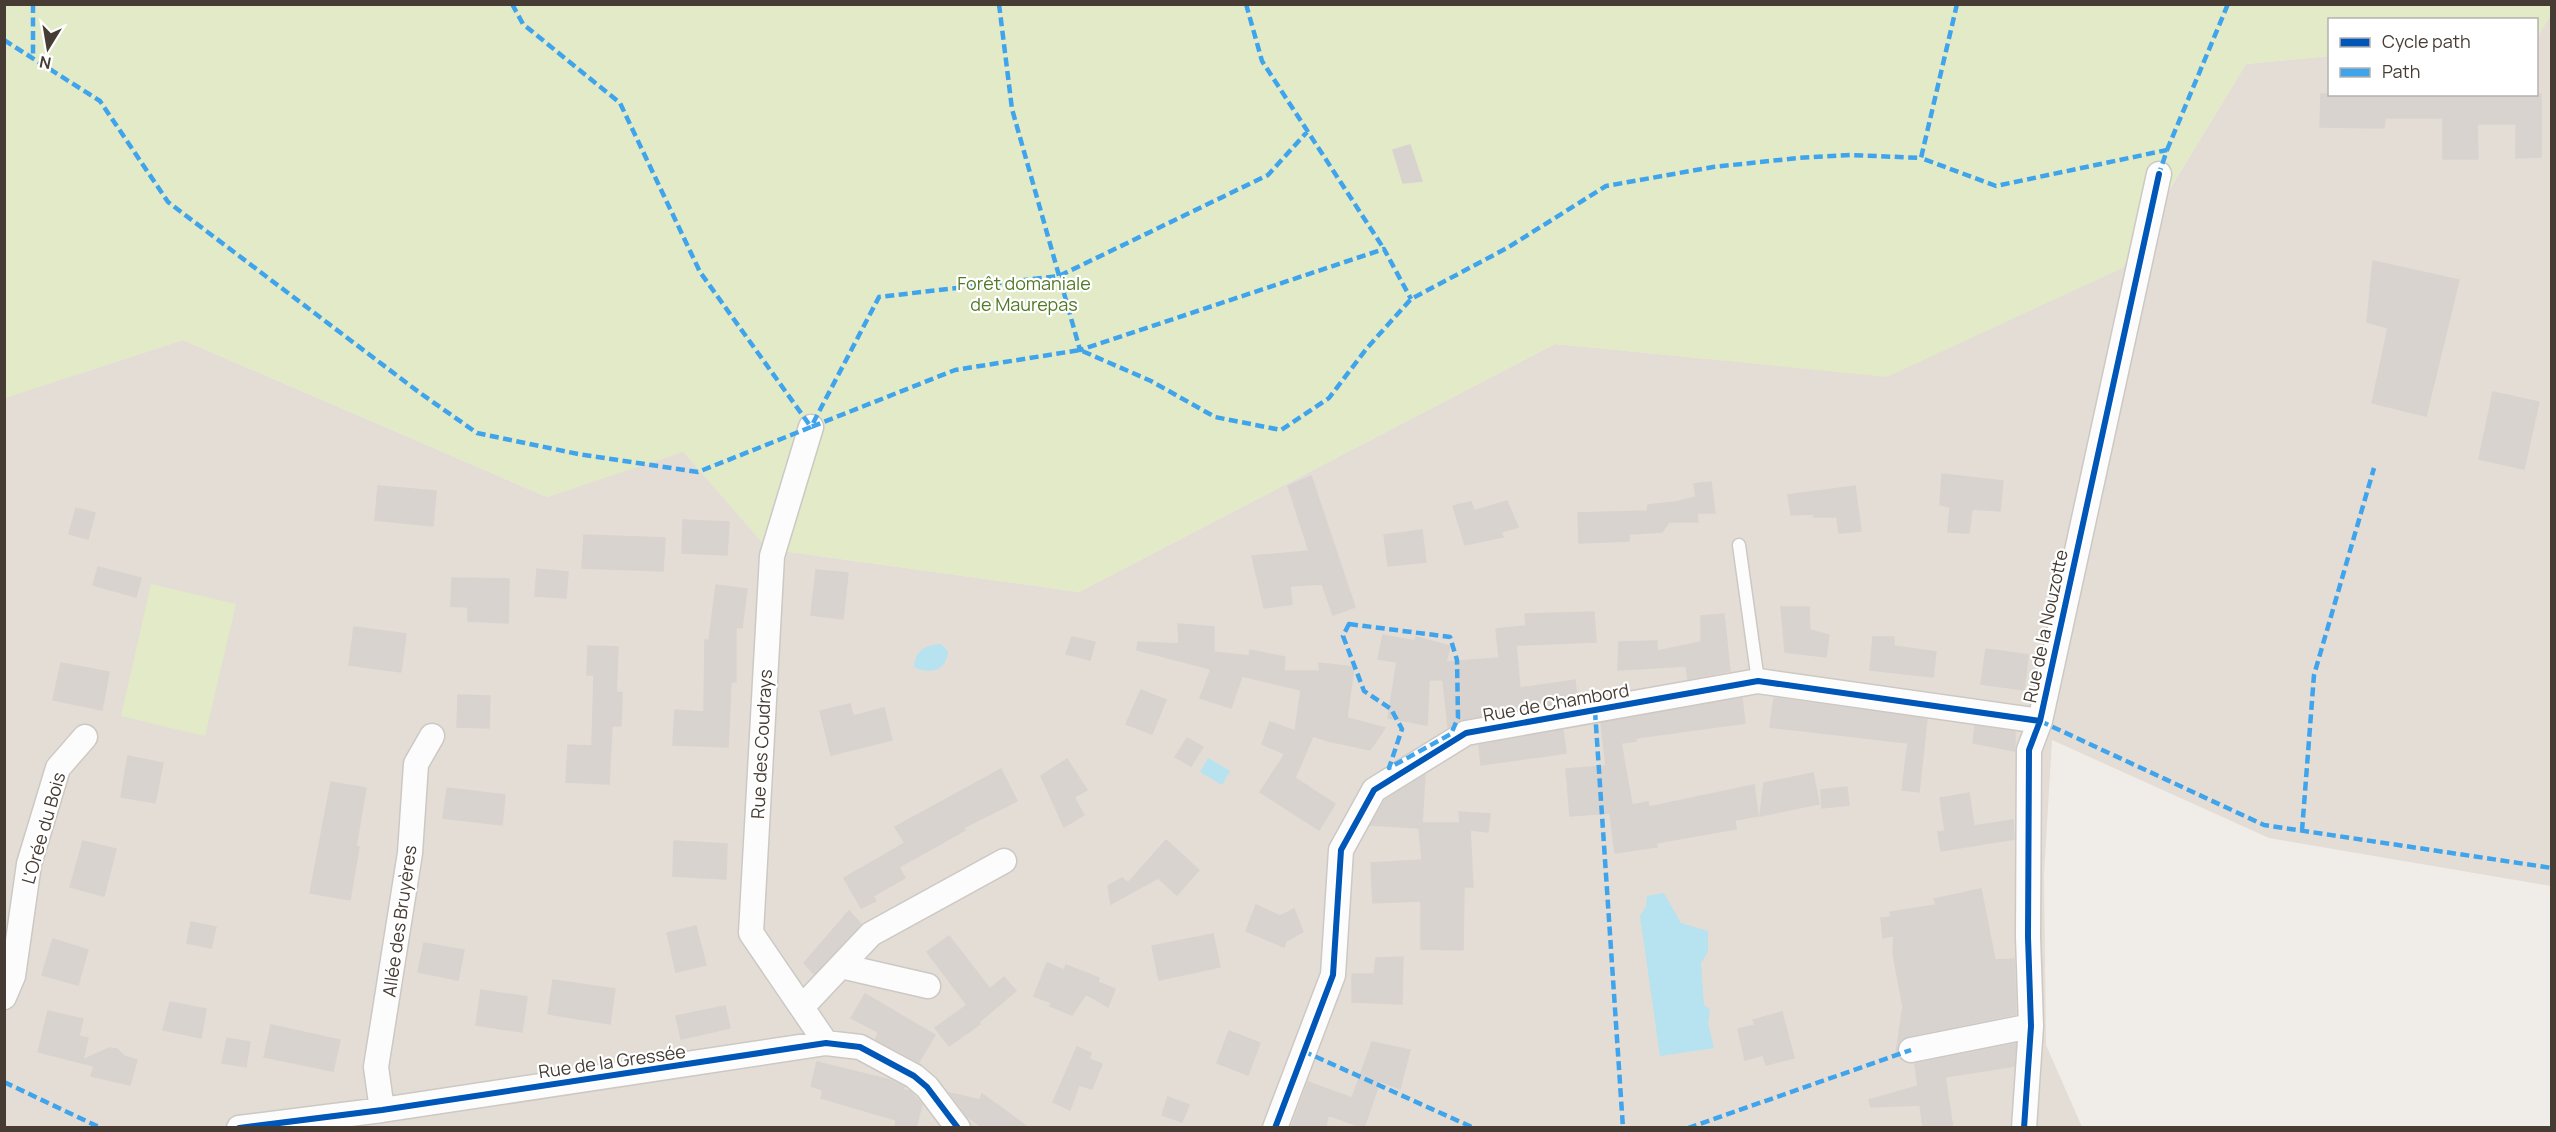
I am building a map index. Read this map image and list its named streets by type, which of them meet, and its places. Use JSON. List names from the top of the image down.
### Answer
{
  "streets": {
    "street": [
      "Rue de la Nouzotte",
      "Rue de Chambord",
      "Rue des Coudrays",
      "L'Orée du Bois",
      "Allée des Bruyères",
      "Rue de la Gressée"
    ]
  },
  "crossings": [
    ["Rue de la Nouzotte", "Rue de Chambord"],
    ["Rue des Coudrays", "Rue de la Gressée"],
    ["Allée des Bruyères", "Rue de la Gressée"]
  ],
  "parks": ["Forêt domaniale de Maurepas"],
  "legend": ["Cycle path", "Path"],
  "north": "bottom"
}
